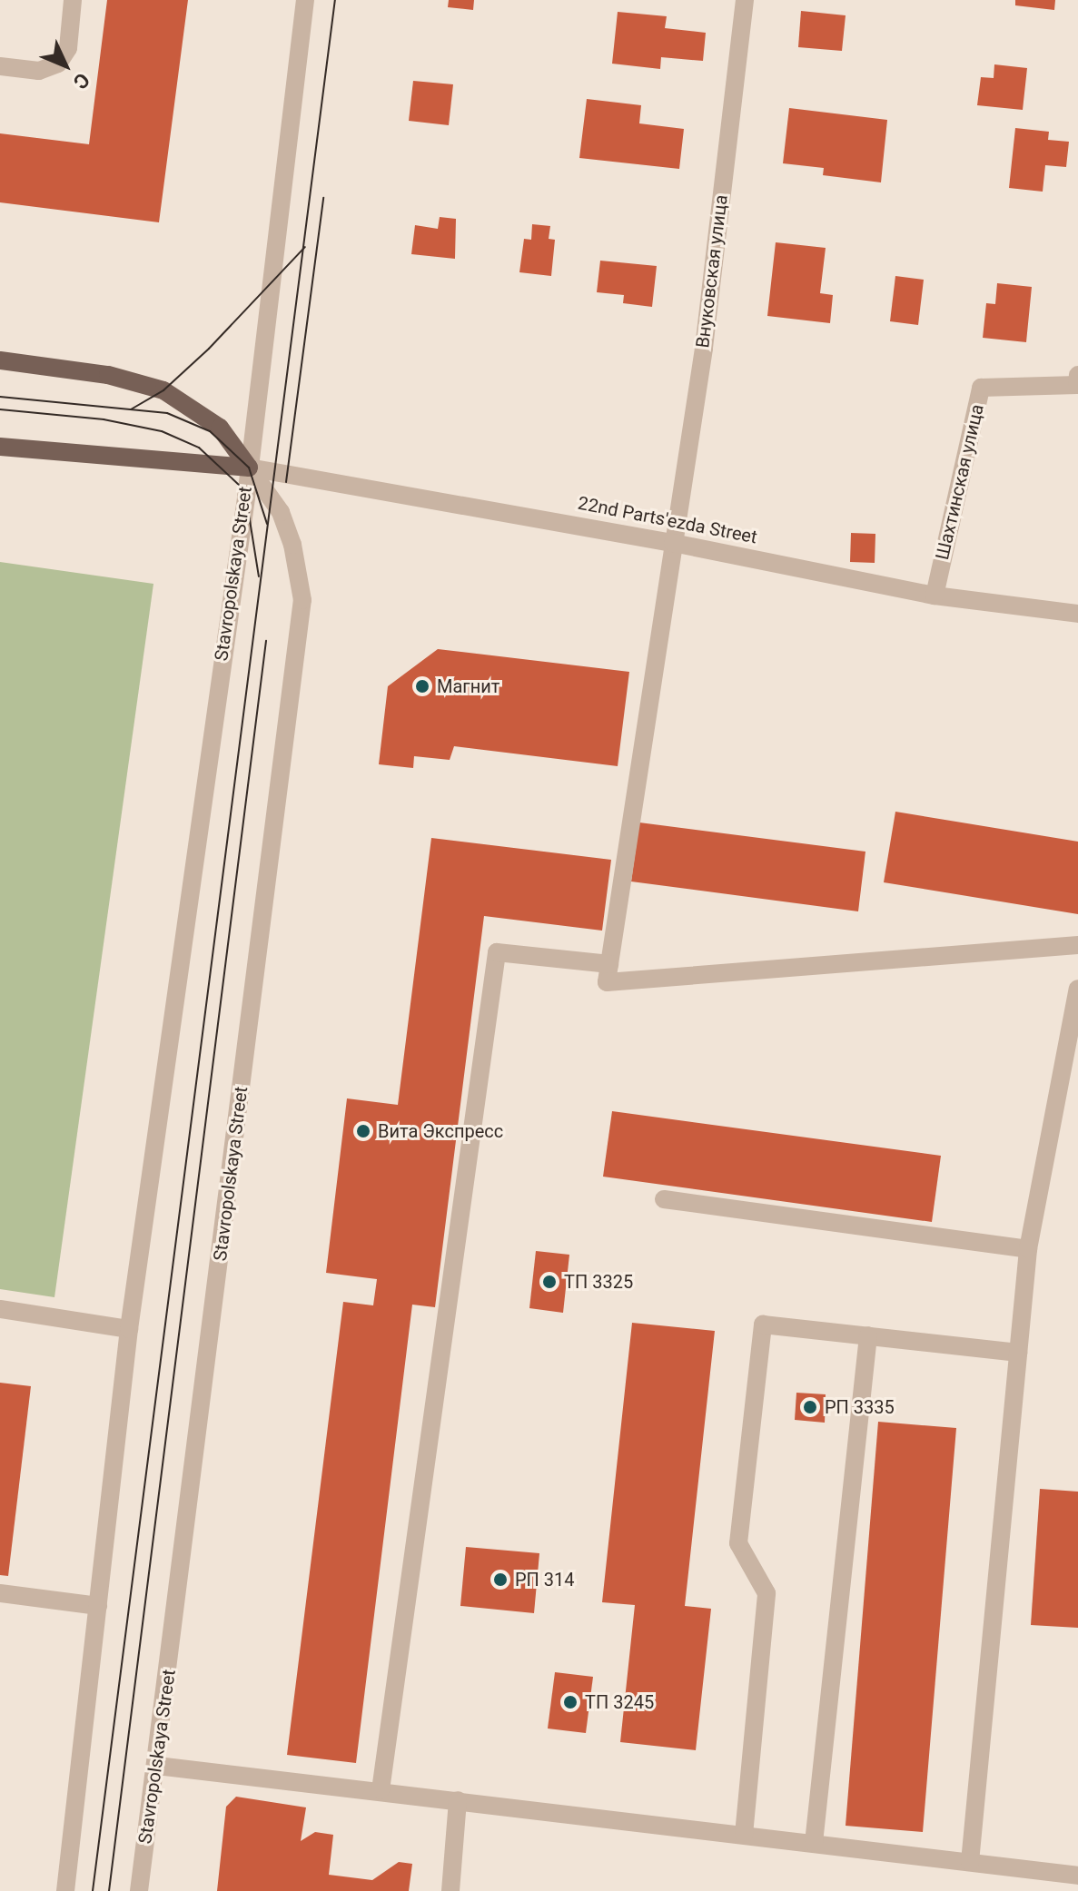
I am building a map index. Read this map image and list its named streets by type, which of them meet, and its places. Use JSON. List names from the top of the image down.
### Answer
{
  "streets": {
    "main road": ["22nd Parts'ezda Street"],
    "street": ["Внуковская улица", "Шахтинская улица", "Stavropolskaya Street"]
  },
  "crossings": [
    ["Внуковская улица", "22nd Parts'ezda Street"],
    ["Шахтинская улица", "22nd Parts'ezda Street"],
    ["22nd Parts'ezda Street", "Stavropolskaya Street"]
  ],
  "places": [
    "Магнит",
    "Вита Экспресс",
    "ТП 3325",
    "РП 3335",
    "РП 314",
    "ТП 3245"
  ],
  "north": "bottom right"
}
